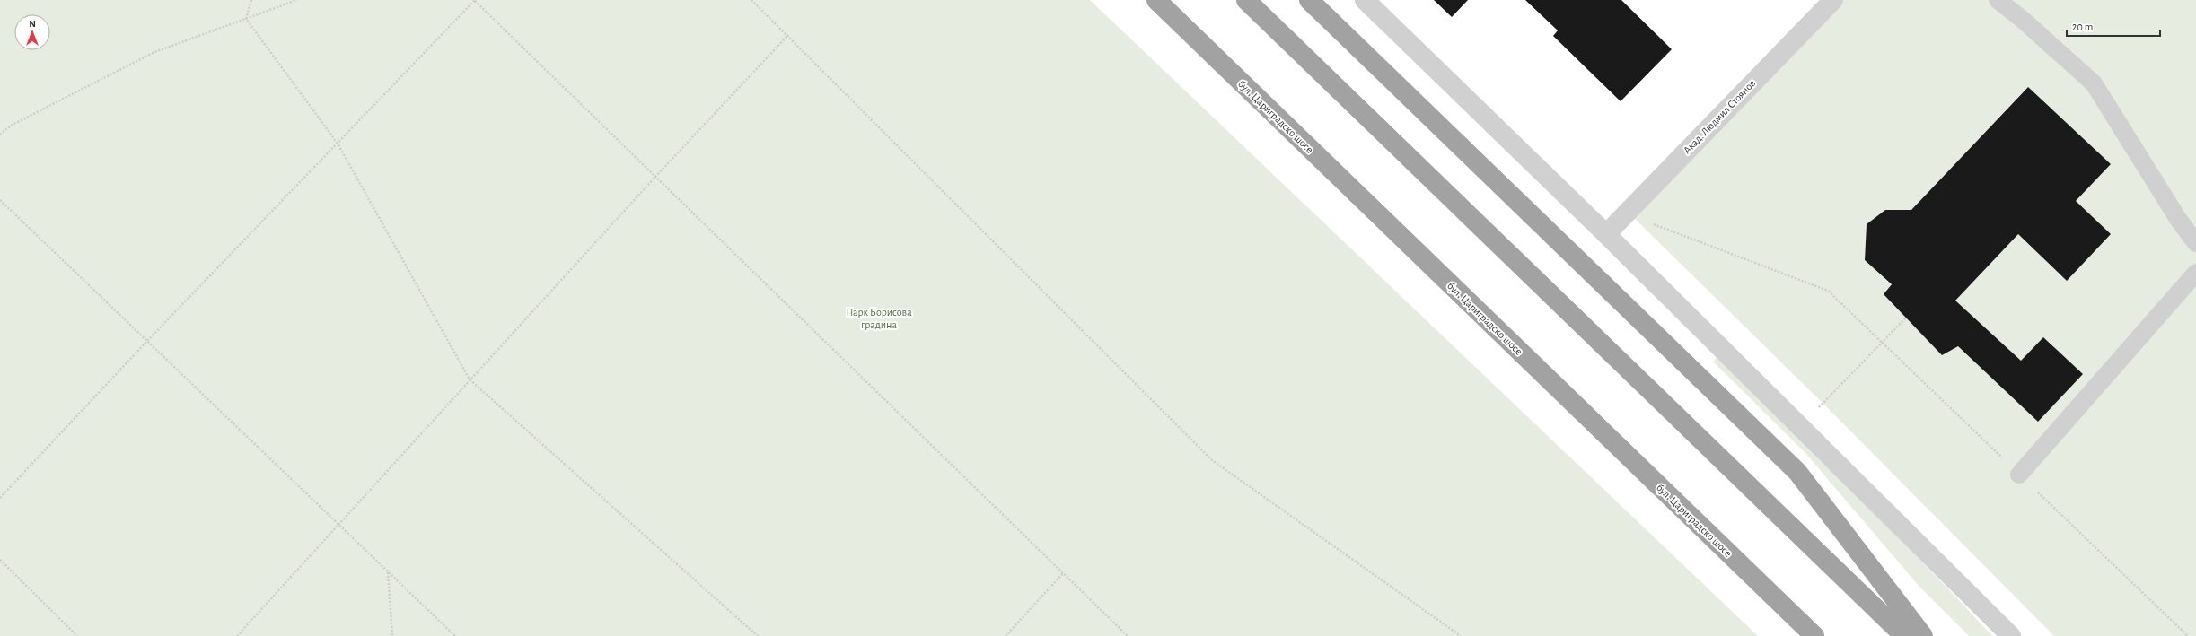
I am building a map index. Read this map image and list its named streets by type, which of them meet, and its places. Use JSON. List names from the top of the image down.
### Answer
{
  "streets": {
    "highway": ["бул. Цариградско шосе"],
    "street": ["Акад. Людмил Стоянов"]
  },
  "parks": ["Парк Борисова градина"],
  "scale_bar": "20 m",
  "north": "top"
}
